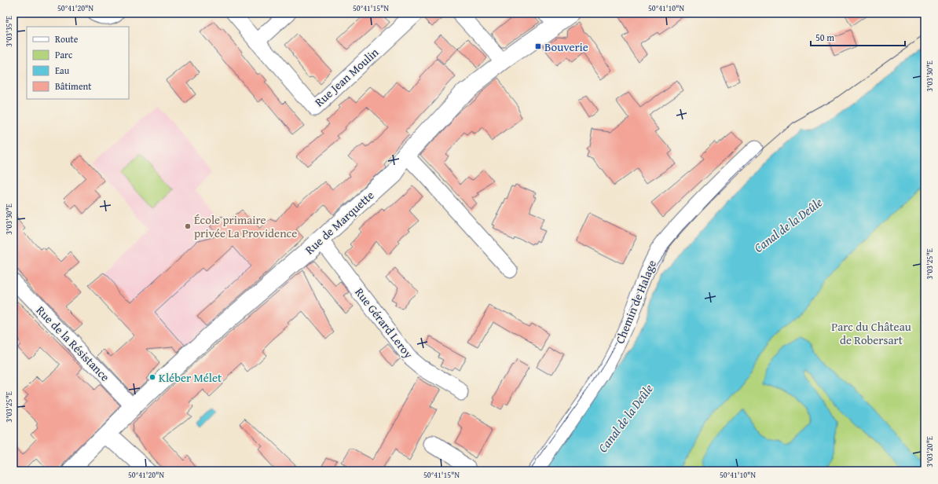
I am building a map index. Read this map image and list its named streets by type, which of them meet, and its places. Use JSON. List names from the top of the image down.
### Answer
{
  "streets": {
    "street": [
      "Rue Jean Moulin",
      "Rue de Marquette",
      "Chemin de Halage",
      "Rue Gérard Leroy",
      "Rue de la Résistance"
    ]
  },
  "crossings": [
    ["Rue de Marquette", "Rue Gérard Leroy"],
    ["Rue de Marquette", "Rue de la Résistance"]
  ],
  "water": ["Canal de la Deûle"],
  "parks": ["Parc du Château de Robersart"],
  "places": {
    "transit": ["Bouverie"],
    "other": ["École primaire privée La Providence", "Kléber Mélet"]
  },
  "legend": [
    "Route",
    "Parc",
    "Eau",
    "Bâtiment"
  ],
  "scale_bar": "50 m",
  "coordinates": [
    "50°41'20\"N",
    "50°41'15\"N",
    "50°41'10\"N",
    "3°03'35\"E",
    "3°03'30\"E",
    "3°03'25\"E",
    "3°03'20\"E"
  ]
}
